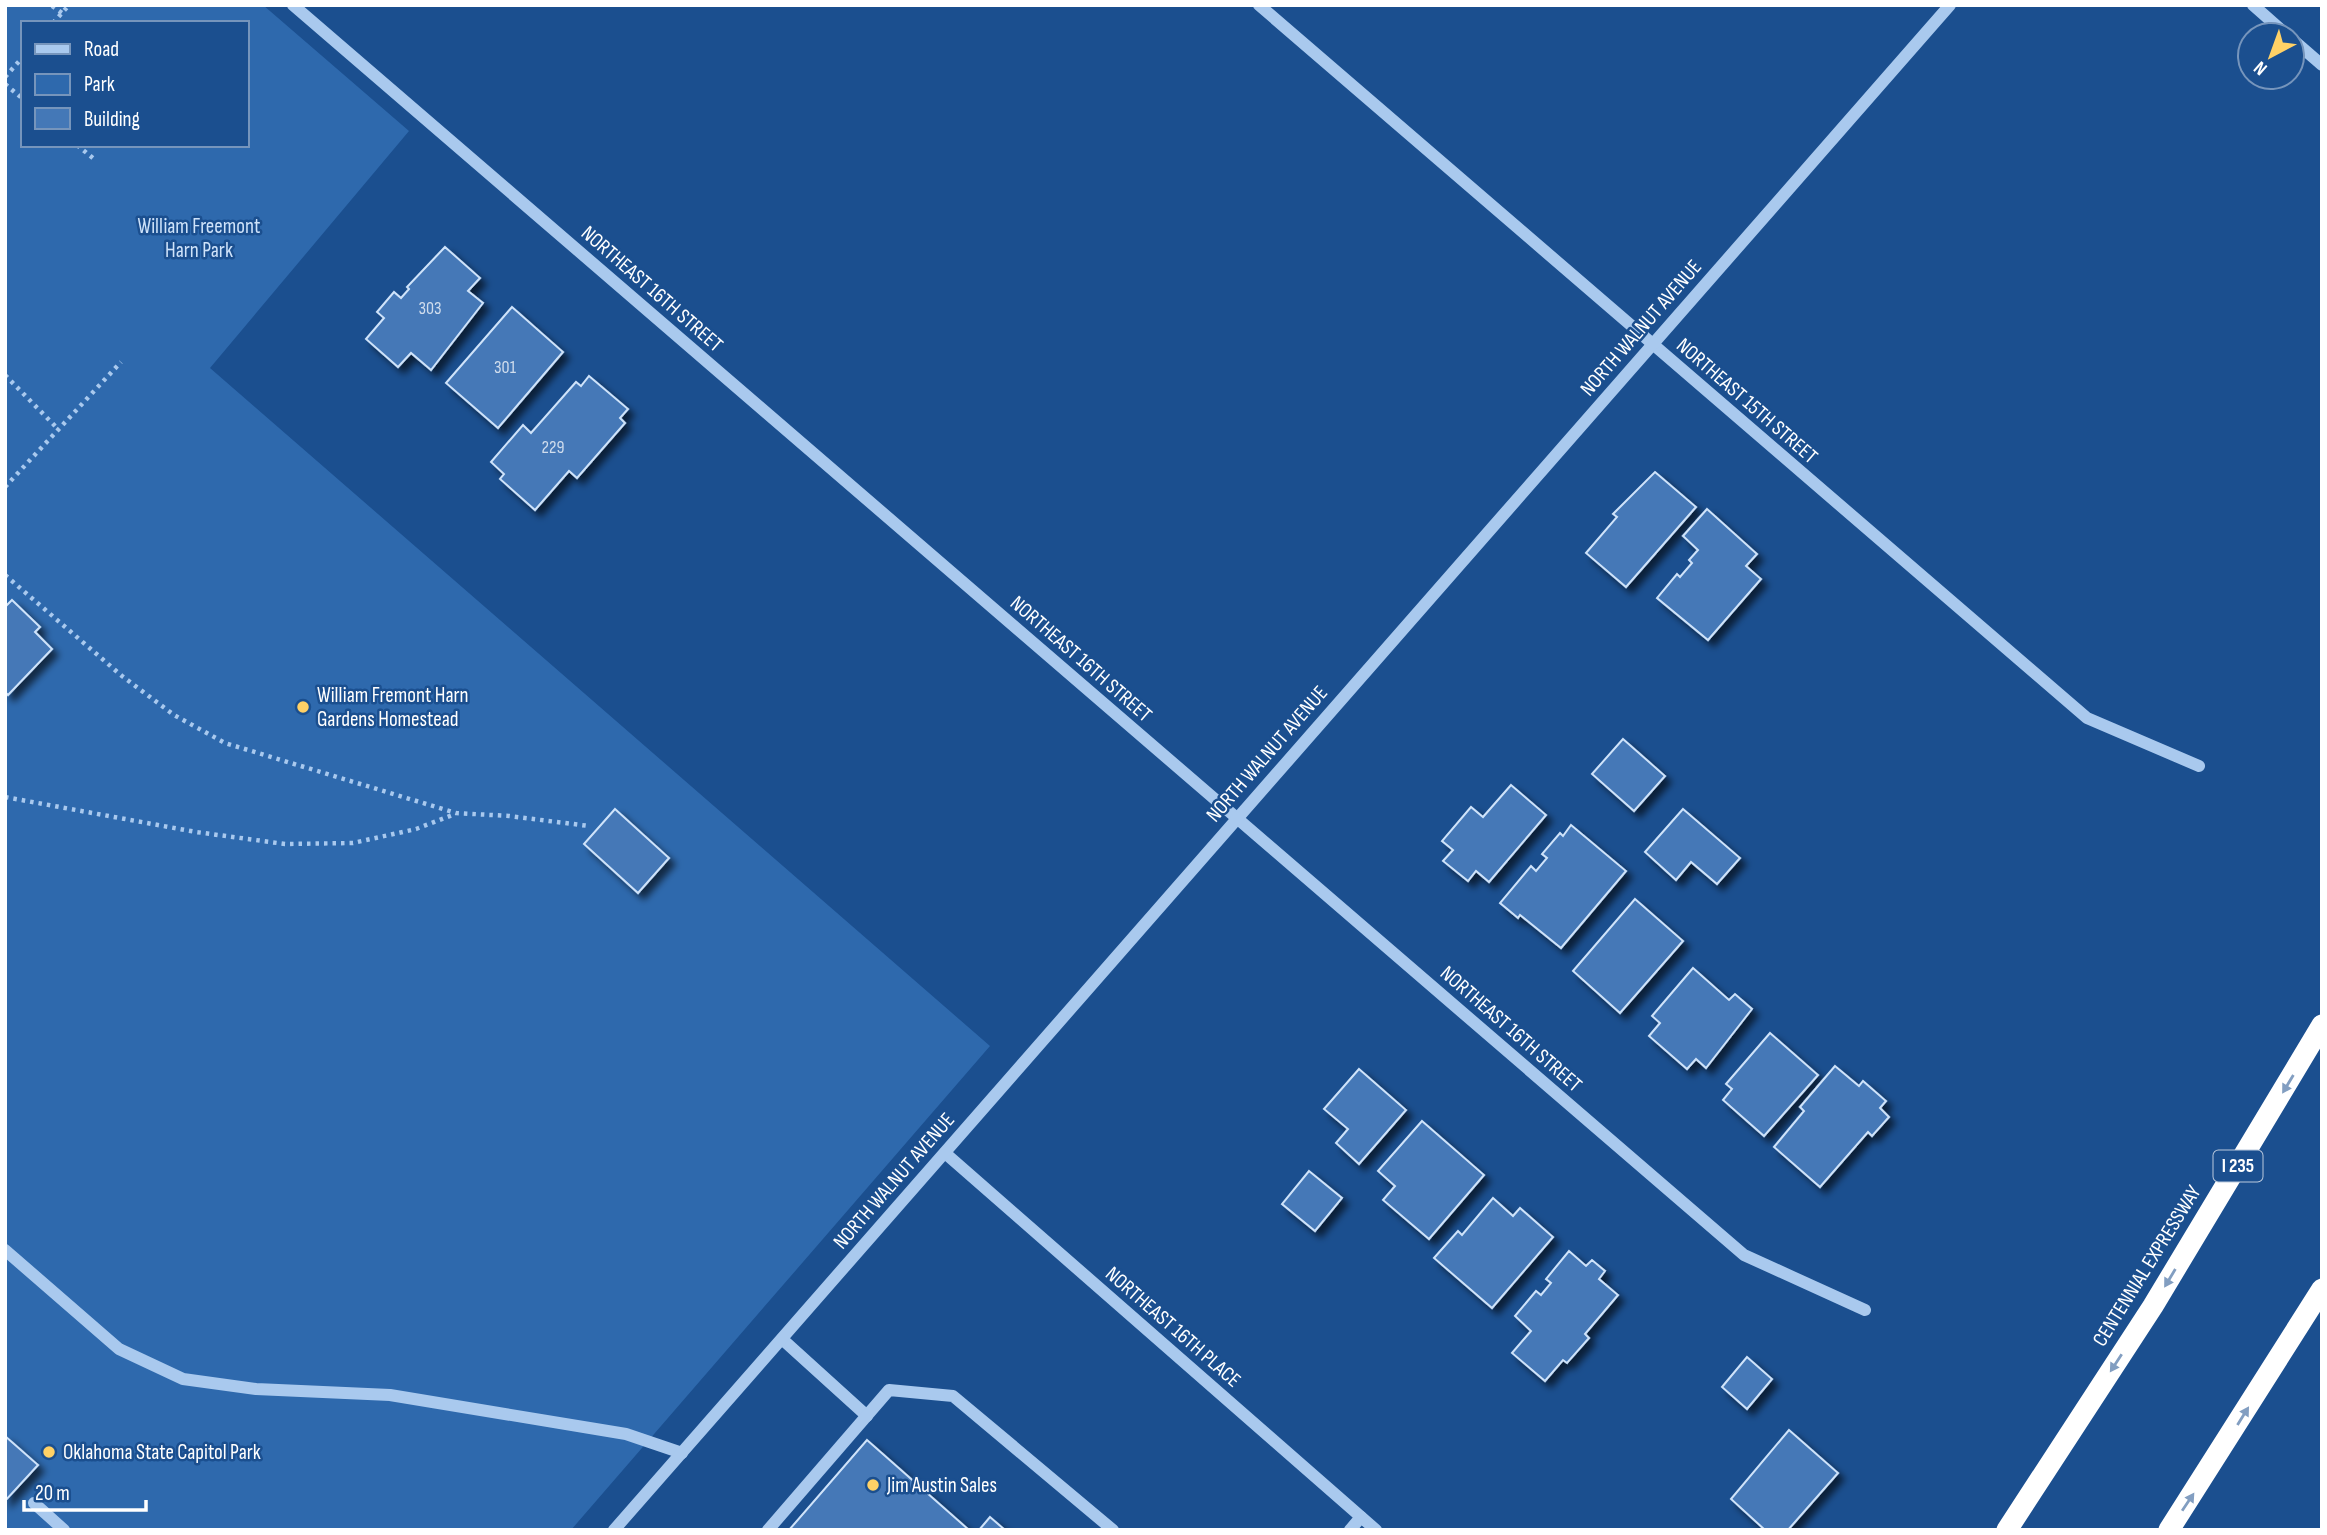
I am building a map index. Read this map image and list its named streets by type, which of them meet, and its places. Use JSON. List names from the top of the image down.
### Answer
{
  "streets": {
    "highway": ["I 235", "CENTENNIAL EXPRESSWAY"],
    "street": [
      "NORTHEAST 16TH STREET",
      "NORTH WALNUT AVENUE",
      "NORTHEAST 15TH STREET",
      "NORTHEAST 16TH PLACE"
    ]
  },
  "crossings": [
    ["NORTHEAST 16TH STREET", "NORTH WALNUT AVENUE"],
    ["NORTH WALNUT AVENUE", "NORTHEAST 15TH STREET"],
    ["NORTH WALNUT AVENUE", "NORTHEAST 16TH PLACE"]
  ],
  "parks": ["William Freemont Harn Park"],
  "places": ["William Fremont Harn Gardens Homestead", "Oklahoma State Capitol Park", "Jim Austin Sales"],
  "house_numbers": ["303", "301", "229"],
  "legend": ["Road", "Park", "Building"],
  "scale_bar": "20 m",
  "north": "bottom left"
}
